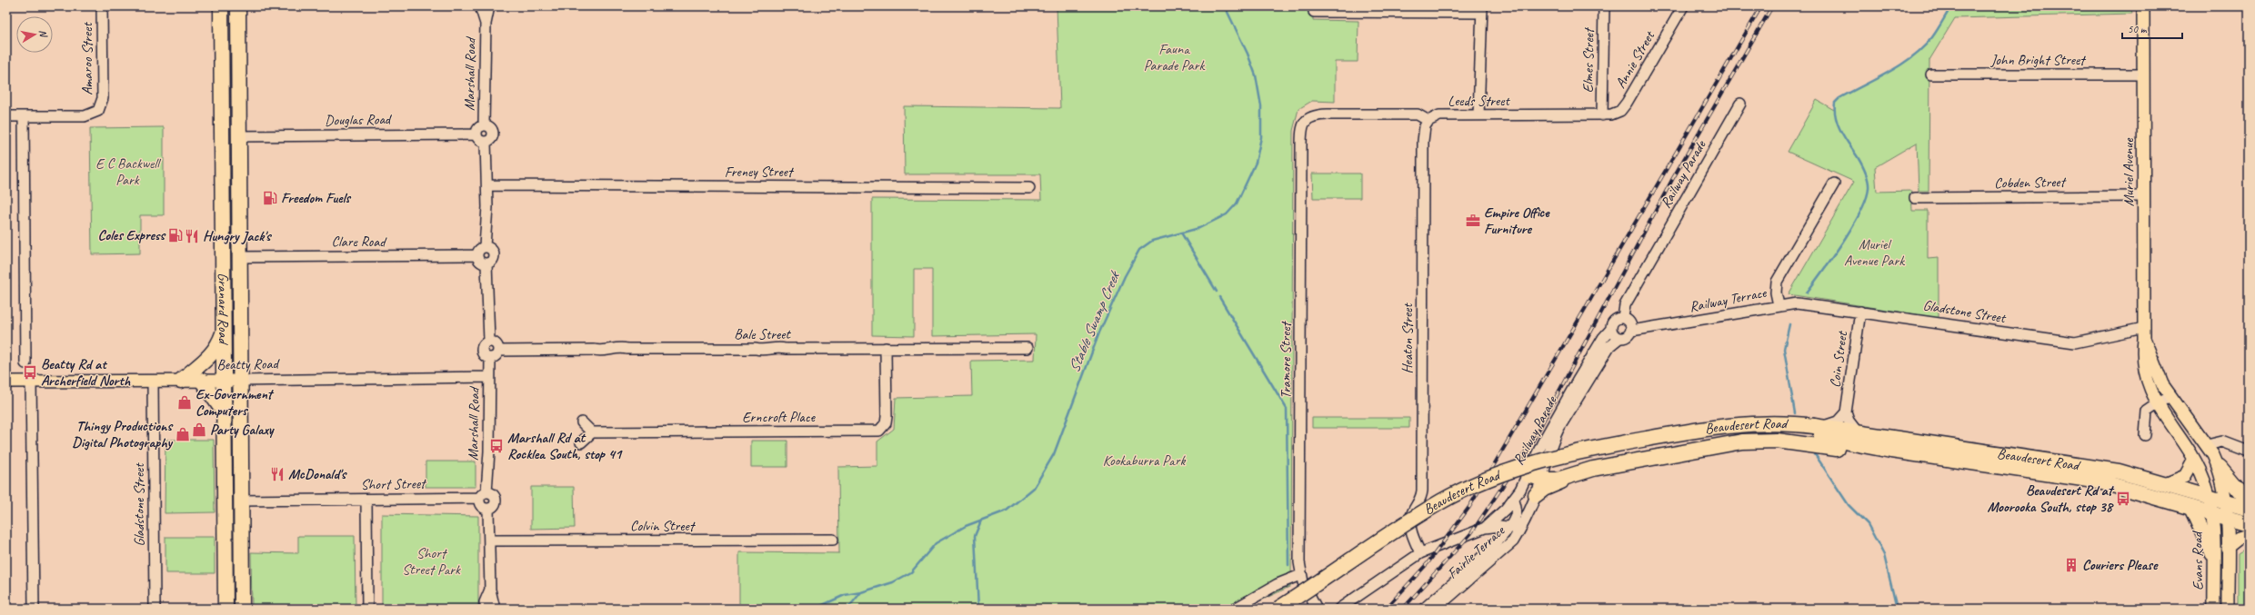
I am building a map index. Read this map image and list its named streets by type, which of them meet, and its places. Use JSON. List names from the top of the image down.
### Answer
{
  "streets": {
    "highway": ["Granard Road", "Beaudesert Road"],
    "main road": ["Muriel Avenue", "Beatty Road", "Evans Road"],
    "street": [
      "Amaroo Street",
      "Annie Street",
      "John Bright Street",
      "Elmes Street",
      "Marshall Road",
      "Leeds Street",
      "Douglas Road",
      "Freney Street",
      "Railway Parade",
      "Cobden Street",
      "Clare Road",
      "Railway Terrace",
      "Gladstone Street",
      "Bale Street",
      "Heaton Street",
      "Coin Street",
      "Tramore Street",
      "Erncroft Place",
      "Short Street",
      "Colvin Street",
      "Fairlie Terrace"
    ]
  },
  "crossings": [
    ["Annie Street", "Elmes Street"],
    ["Annie Street", "Leeds Street"],
    ["John Bright Street", "Muriel Avenue"],
    ["Elmes Street", "Leeds Street"],
    ["Marshall Road", "Douglas Road"],
    ["Marshall Road", "Bale Street"],
    ["Marshall Road", "Beatty Road"],
    ["Marshall Road", "Short Street"],
    ["Leeds Street", "Heaton Street"],
    ["Leeds Street", "Tramore Street"],
    ["Douglas Road", "Granard Road"],
    ["Muriel Avenue", "Cobden Street"],
    ["Muriel Avenue", "Gladstone Street"],
    ["Muriel Avenue", "Beaudesert Road"],
    ["Muriel Avenue", "Evans Road"],
    ["Railway Parade", "Railway Terrace"],
    ["Railway Parade", "Heaton Street"],
    ["Railway Parade", "Fairlie Terrace"],
    ["Clare Road", "Granard Road"],
    ["Railway Terrace", "Gladstone Street"],
    ["Granard Road", "Beatty Road"],
    ["Granard Road", "Short Street"],
    ["Gladstone Street", "Coin Street"],
    ["Gladstone Street", "Beatty Road"],
    ["Bale Street", "Erncroft Place"],
    ["Heaton Street", "Tramore Street"],
    ["Beaudesert Road", "Evans Road"]
  ],
  "water": ["Stable Swamp Creek"],
  "parks": [
    "Fauna Parade Park",
    "E C Backwell Park",
    "Muriel Avenue Park",
    "Kookaburra Park",
    "Short Street Park"
  ],
  "places": {
    "fuel station": ["Freedom Fuels", "Coles Express"],
    "office": ["Empire Office Furniture"],
    "restaurant": ["Hungry Jack's", "McDonald's"],
    "bus stop": ["Beatty Rd at Archerfield North", "Marshall Rd at Rocklea South, stop 41", "Beaudesert Rd at Moorooka South, stop 38"],
    "shop": ["Ex-Government Computers", "Party Galaxy", "Thingy Productions Digital Photography"],
    "building": ["Couriers Please"]
  },
  "scale_bar": "50 m",
  "north": "right"
}
